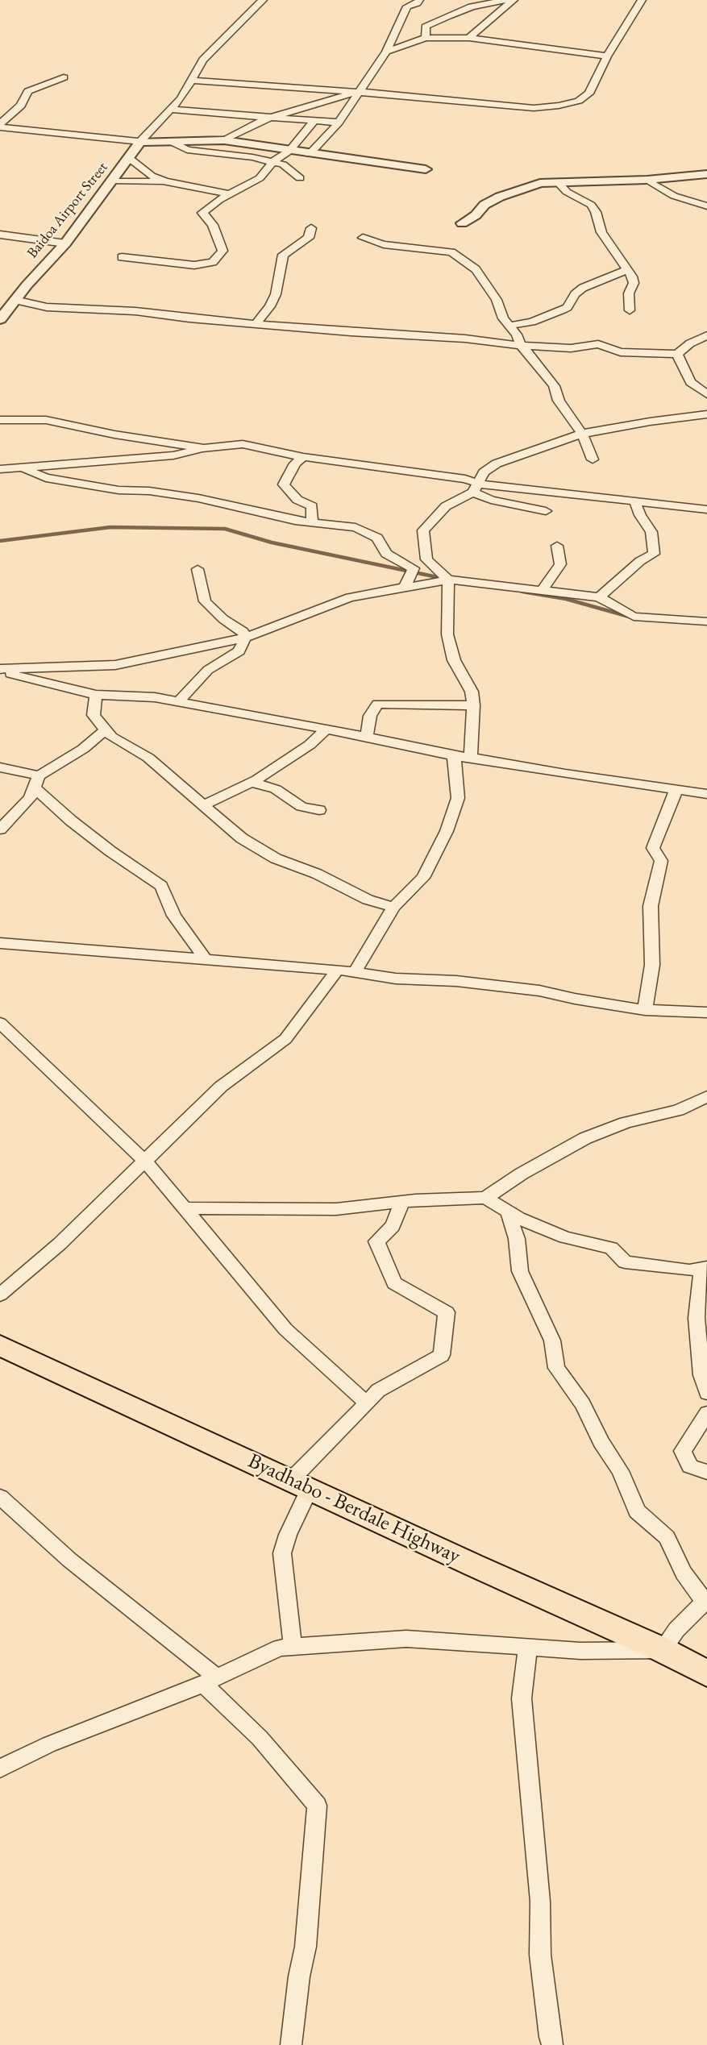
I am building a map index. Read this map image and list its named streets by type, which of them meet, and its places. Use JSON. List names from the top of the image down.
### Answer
{
  "streets": {
    "main road": ["Byadhabo - Berdale Highway"],
    "street": ["Baidoa Airport Street"]
  }
}
